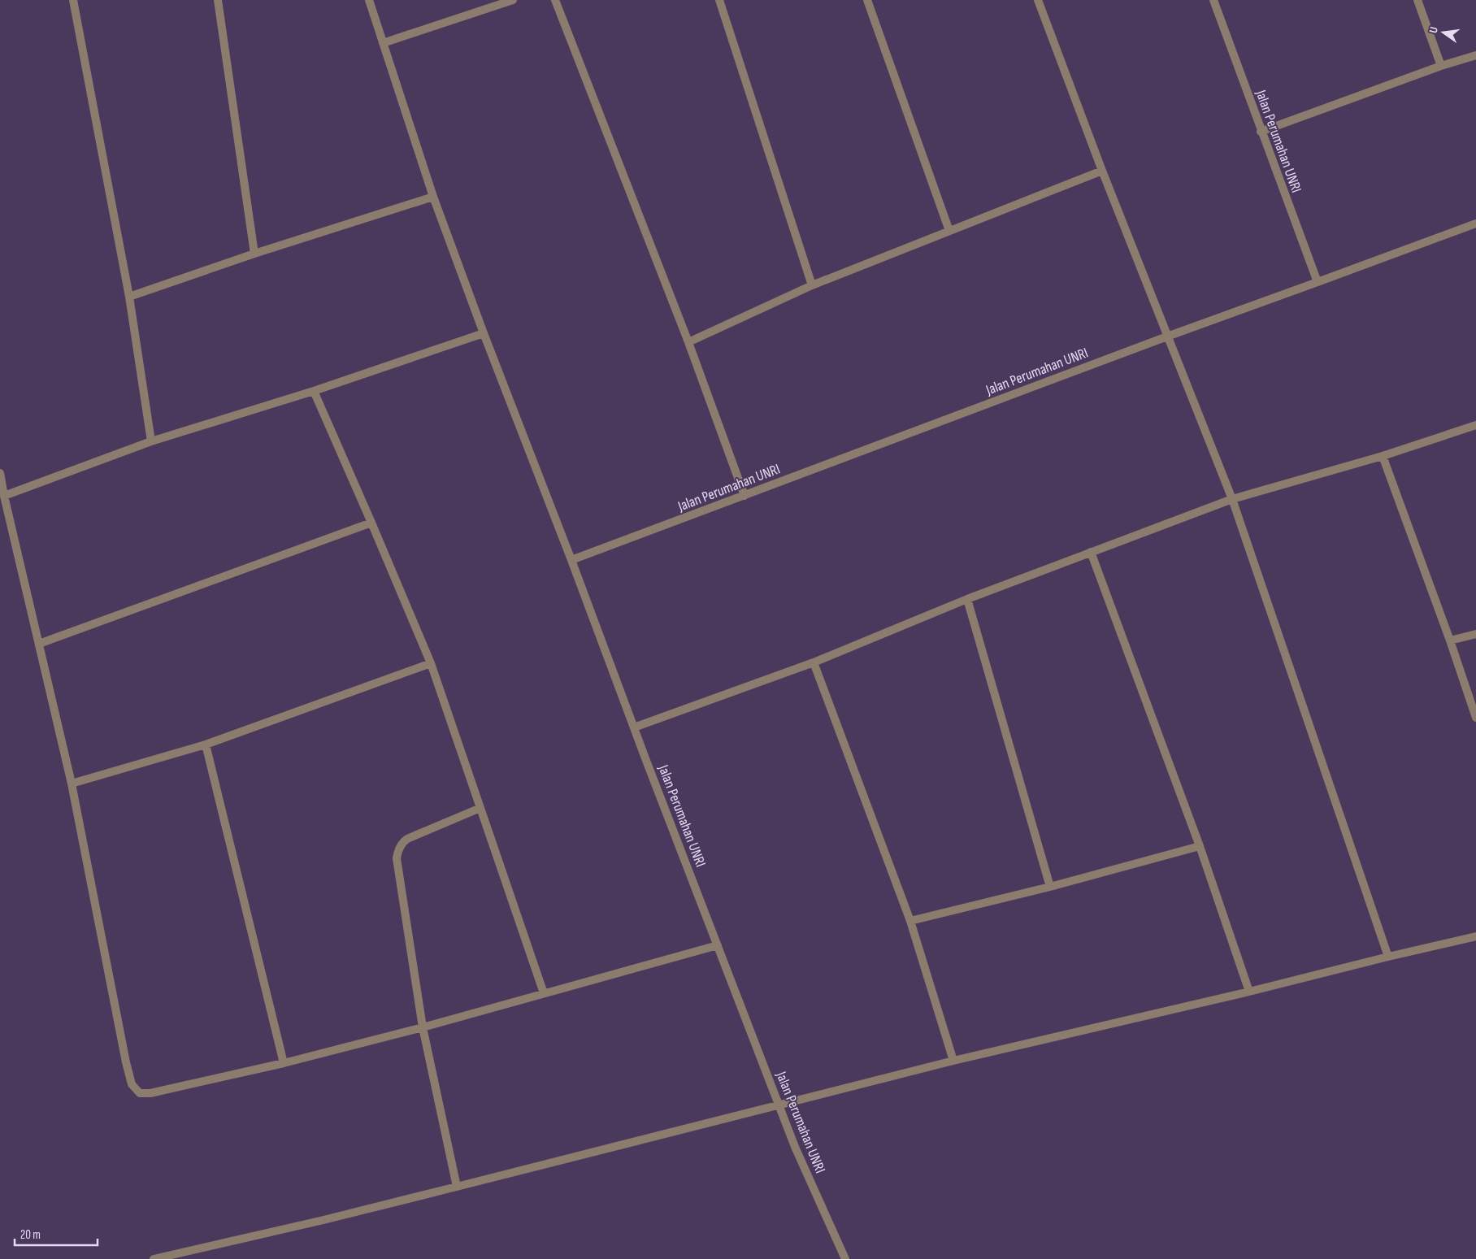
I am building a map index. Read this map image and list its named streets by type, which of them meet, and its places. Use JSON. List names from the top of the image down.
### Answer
{
  "streets": {
    "street": ["Jalan Perumahan UNRI"]
  },
  "scale_bar": "20 m",
  "north": "left"
}
